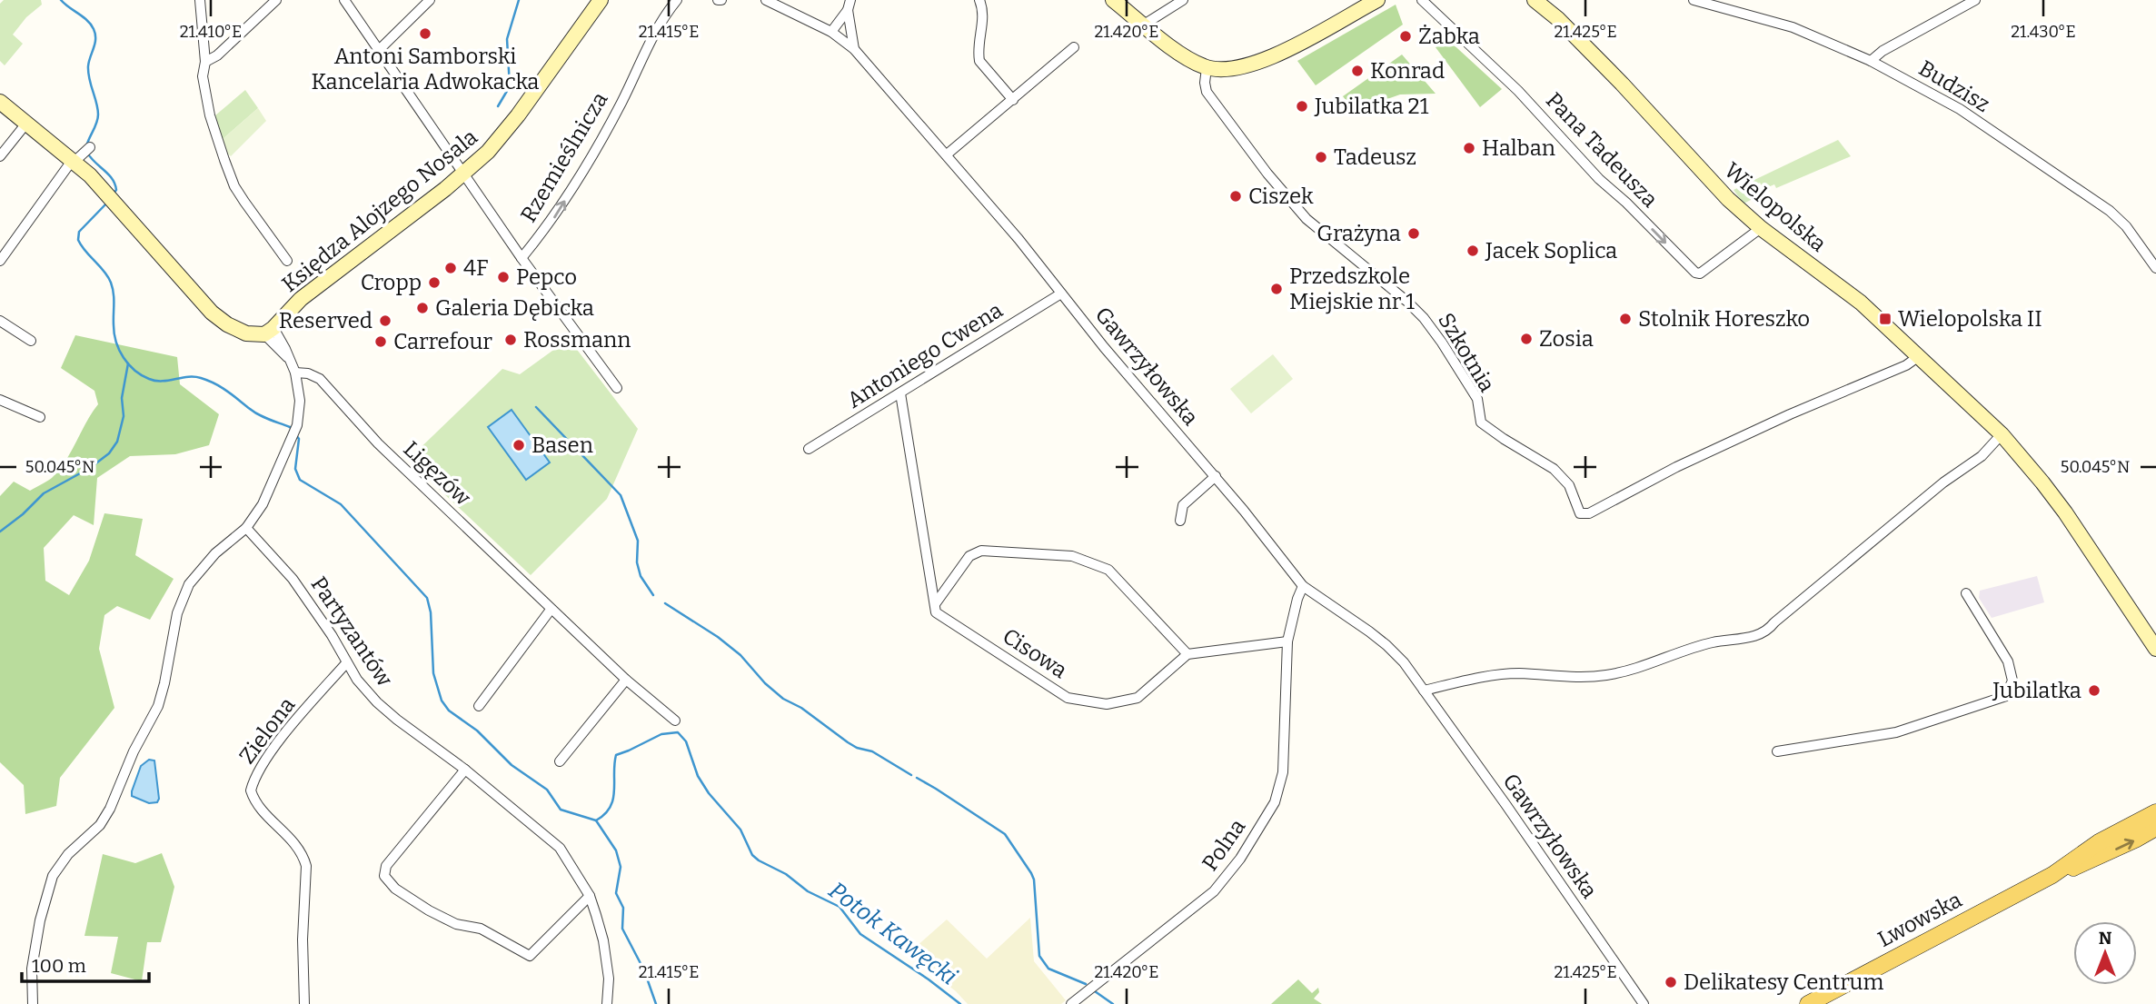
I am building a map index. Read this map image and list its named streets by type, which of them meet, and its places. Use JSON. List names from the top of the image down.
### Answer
{
  "streets": {
    "main road": ["Lwowska"],
    "street": [
      "Budzisz",
      "Pana Tadeusza",
      "Rzemieślnicza",
      "Wielopolska",
      "Księdza Alojzego Nosala",
      "Szkotnia",
      "Antoniego Cwena",
      "Gawrzyłowska",
      "Ligęzów",
      "Partyzantów",
      "Cisowa",
      "Zielona",
      "Polna"
    ]
  },
  "crossings": [
    ["Pana Tadeusza", "Wielopolska"],
    ["Wielopolska", "Szkotnia"],
    ["Antoniego Cwena", "Gawrzyłowska"],
    ["Gawrzyłowska", "Polna"],
    ["Partyzantów", "Zielona"]
  ],
  "one_way": ["Pana Tadeusza", "Rzemieślnicza"],
  "water": ["Potok Kawęcki"],
  "places": {
    "other": [
      "Antoni Samborski Kancelaria Adwokacka",
      "Żabka",
      "Konrad",
      "Jubilatka 21",
      "Halban",
      "Tadeusz",
      "Ciszek",
      "Grażyna",
      "Jacek Soplica",
      "4F",
      "Pepco",
      "Cropp",
      "Przedszkole Miejskie nr 1",
      "Galeria Dębicka",
      "Stolnik Horeszko",
      "Reserved",
      "Zosia",
      "Rossmann",
      "Carrefour",
      "Basen",
      "Jubilatka",
      "Delikatesy Centrum"
    ],
    "transit": ["Wielopolska II"]
  },
  "scale_bar": "100 m",
  "north": "top",
  "coordinates": [
    "21.410°E",
    "21.415°E",
    "21.420°E",
    "21.425°E",
    "21.430°E",
    "50.045°N"
  ]
}
